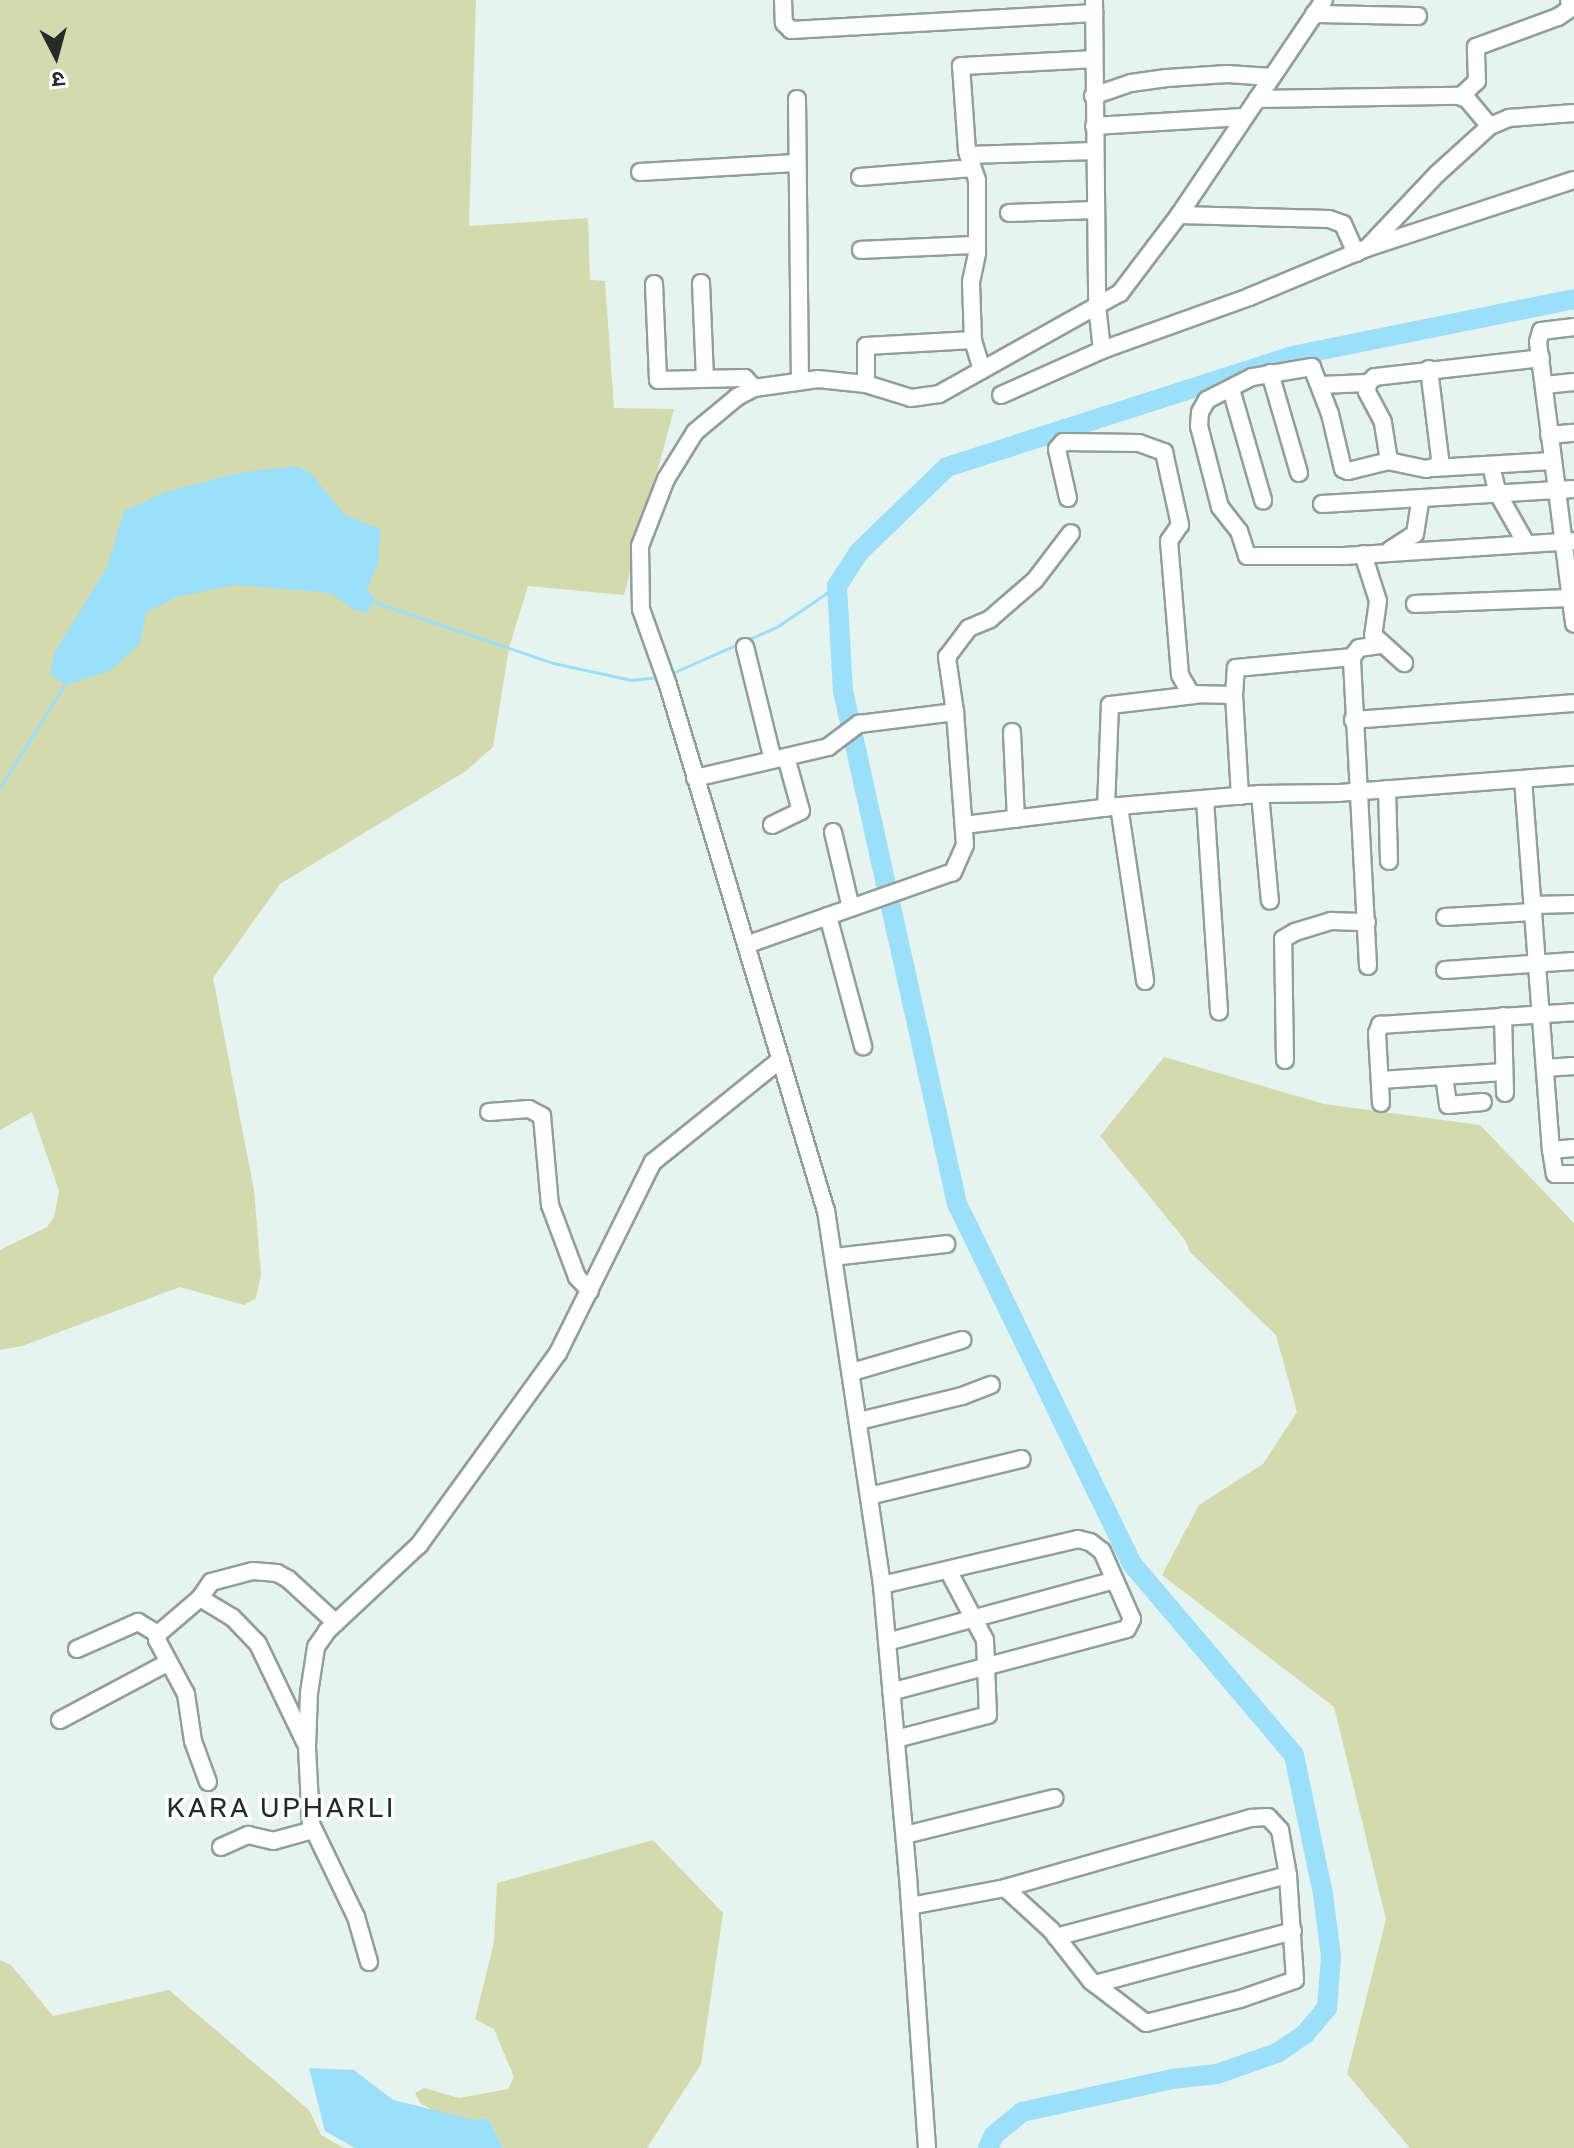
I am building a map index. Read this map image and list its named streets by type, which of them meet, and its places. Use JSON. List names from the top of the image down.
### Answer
{
  "districts": ["KARA UPHARLI"],
  "north": "bottom"
}
